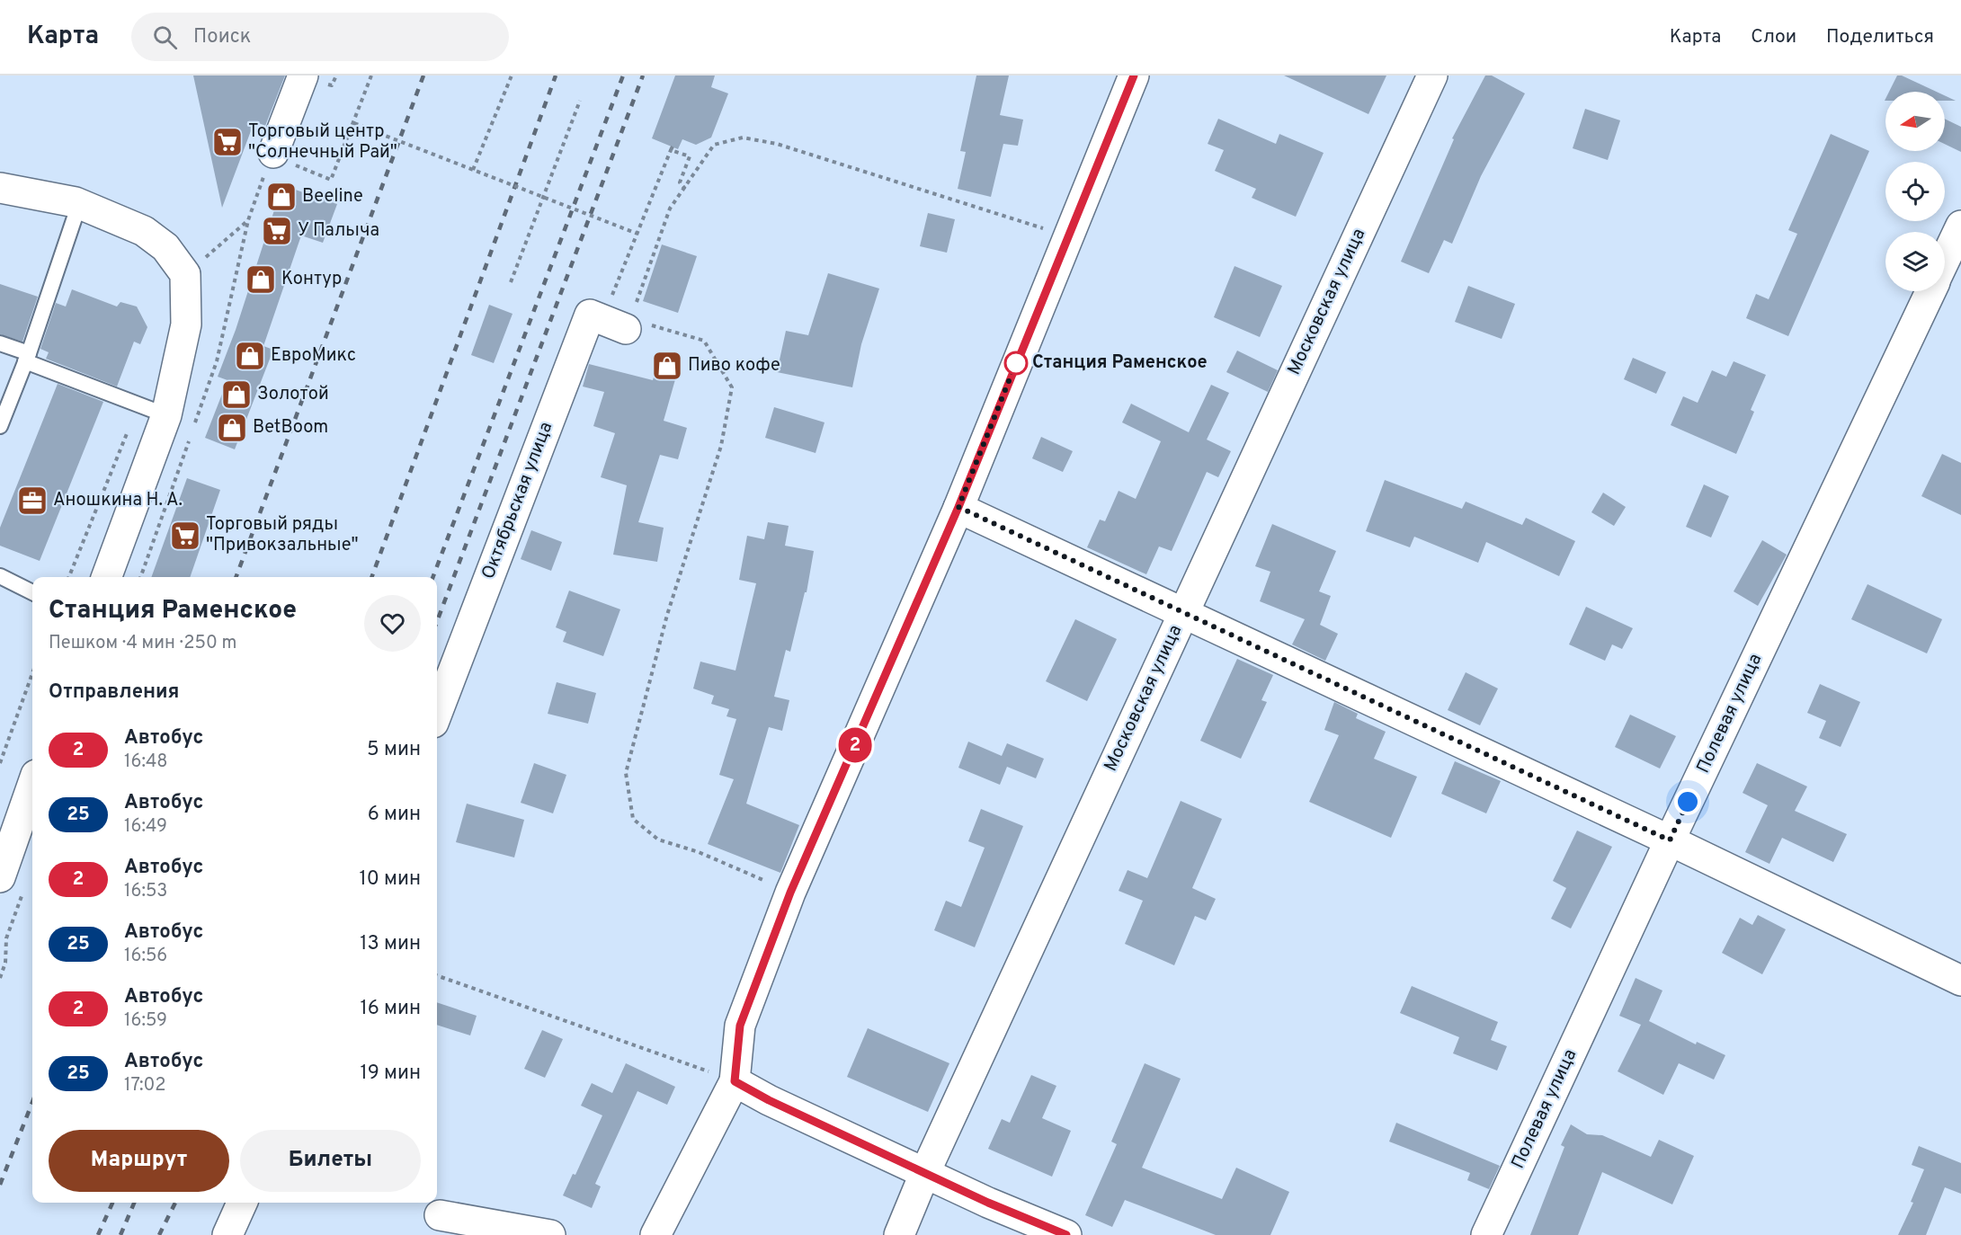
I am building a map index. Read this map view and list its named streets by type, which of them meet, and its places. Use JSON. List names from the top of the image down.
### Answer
{
  "streets": {
    "street": ["Московская улица", "Октябрьская улица", "Полевая улица"]
  },
  "places": {
    "supermarket": ["Торговый центр \"Солнечный Рай\"", "У Палыча", "Торговый ряды \"Привокзальные\""],
    "shop": [
      "Beeline",
      "Контур",
      "ЕвроМикс",
      "Пиво кофе",
      "Золотой",
      "BetBoom"
    ],
    "other": ["Станция Раменское"],
    "office": ["Аношкина Н. А."]
  },
  "lines": ["bus line 2"],
  "north": "left",
  "page": {
    "header": "Карта",
    "search": "Поиск",
    "nav": ["Карта", "Слои", "Поделиться"],
    "on_map": "2",
    "heading": [
      ["Станция Раменское", "Пешком · 4 мин · 250 m"],
      "Отправления"
    ],
    "list": [
      {
        "mark": "2",
        "name": "Автобус",
        "note": "16:48",
        "value": "5 мин"
      },
      {
        "mark": "25",
        "name": "Автобус",
        "note": "16:49",
        "value": "6 мин"
      },
      {
        "mark": "2",
        "name": "Автобус",
        "note": "16:53",
        "value": "10 мин"
      },
      {
        "mark": "25",
        "name": "Автобус",
        "note": "16:56",
        "value": "13 мин"
      },
      {
        "mark": "2",
        "name": "Автобус",
        "note": "16:59",
        "value": "16 мин"
      },
      {
        "mark": "25",
        "name": "Автобус",
        "note": "17:02",
        "value": "19 мин"
      }
    ],
    "buttons": ["Маршрут", "Билеты"]
  }
}
